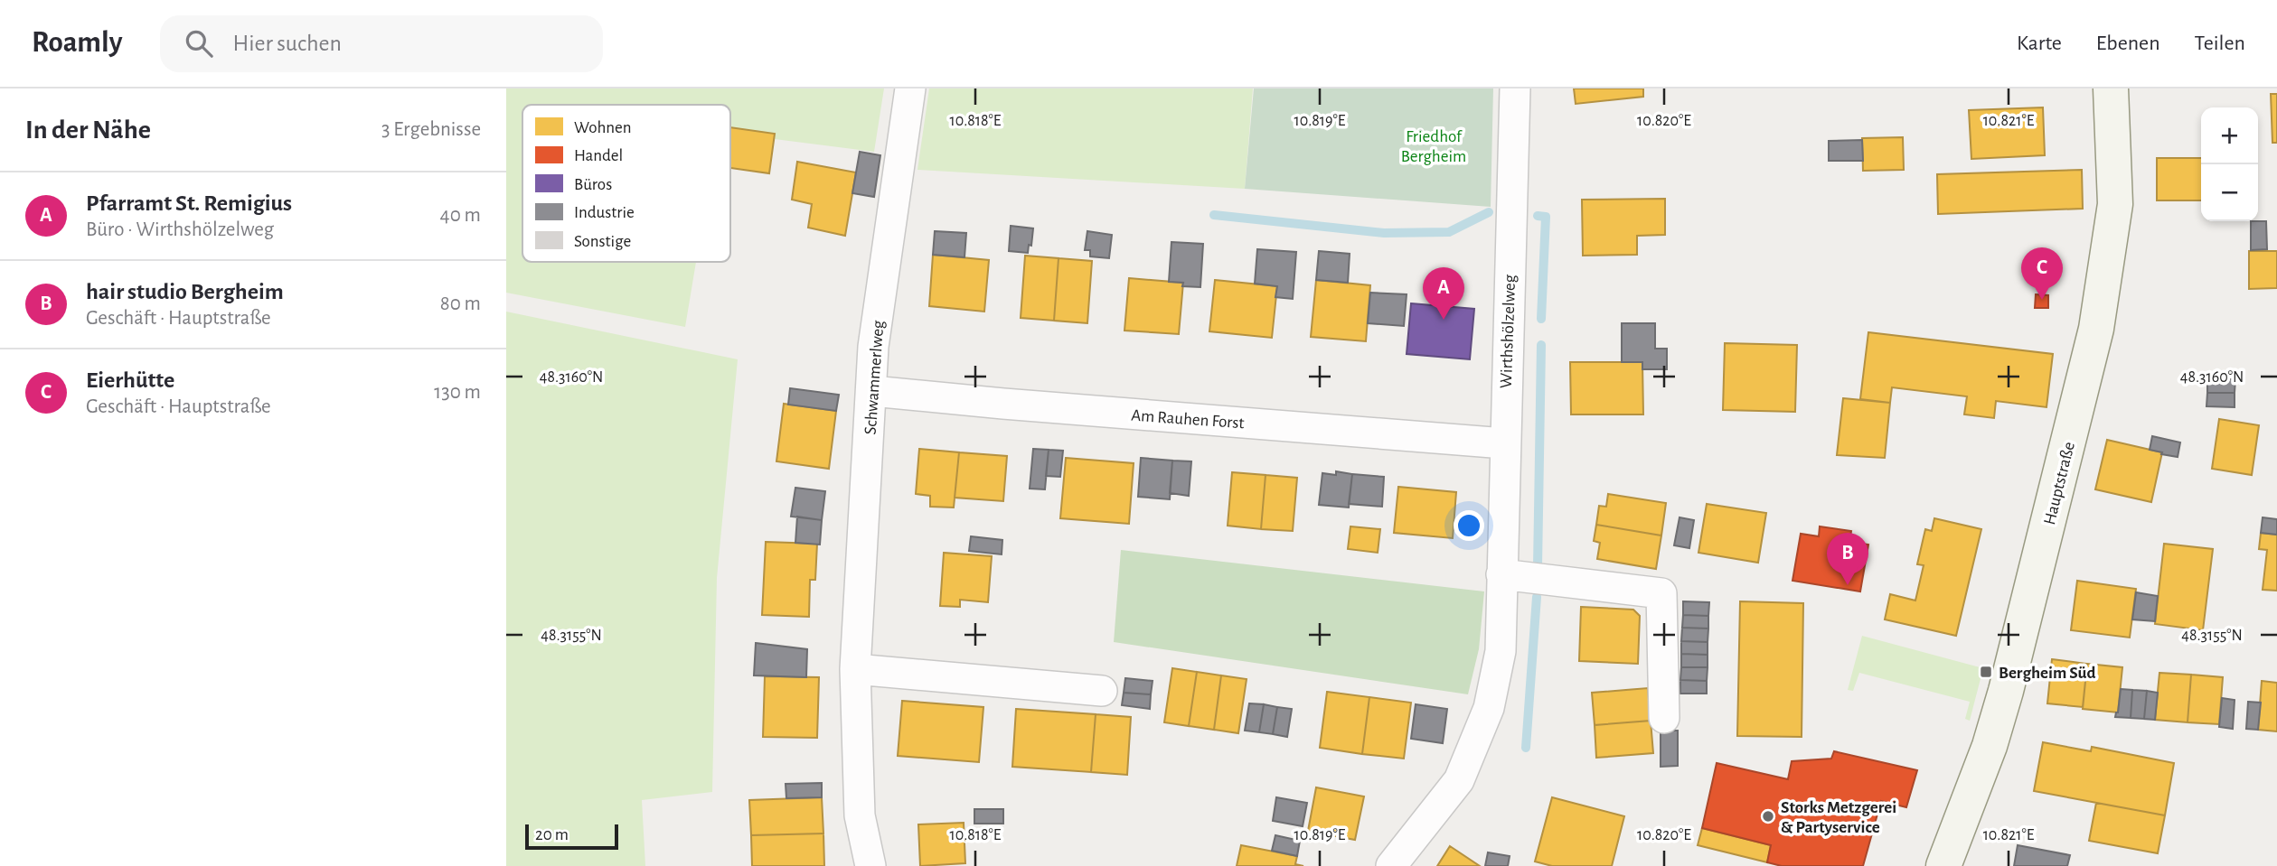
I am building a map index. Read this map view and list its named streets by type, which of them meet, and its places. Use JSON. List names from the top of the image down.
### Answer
{
  "streets": {
    "street": [
      "Wirthshölzelweg",
      "Schwammerlweg",
      "Am Rauhen Forst",
      "Hauptstraße"
    ]
  },
  "crossings": [
    ["Wirthshölzelweg", "Am Rauhen Forst"],
    ["Schwammerlweg", "Am Rauhen Forst"]
  ],
  "parks": ["Friedhof Bergheim"],
  "places": {
    "transit": ["Bergheim Süd"],
    "other": ["Storks Metzgerei & Partyservice"]
  },
  "legend": [
    "Wohnen",
    "Handel",
    "Büros",
    "Industrie",
    "Sonstige"
  ],
  "scale_bar": "20 m",
  "page": {
    "header": "Roamly",
    "search": "Hier suchen",
    "nav": ["Karte", "Ebenen", "Teilen"],
    "heading": ["In der Nähe", "3 Ergebnisse"],
    "map_buttons": ["+", "−"],
    "list": [
      {
        "mark": "A",
        "name": "Pfarramt St. Remigius",
        "note": "Büro · Wirthshölzelweg",
        "value": "40 m"
      },
      {
        "mark": "B",
        "name": "hair studio Bergheim",
        "note": "Geschäft · Hauptstraße",
        "value": "80 m"
      },
      {
        "mark": "C",
        "name": "Eierhütte",
        "note": "Geschäft · Hauptstraße",
        "value": "130 m"
      }
    ],
    "pins": ["C", "A", "B"],
    "scale": "20 m"
  },
  "coordinates": [
    "10.818°E",
    "10.819°E",
    "10.820°E",
    "10.821°E",
    "48.3160°N",
    "48.3155°N"
  ]
}
